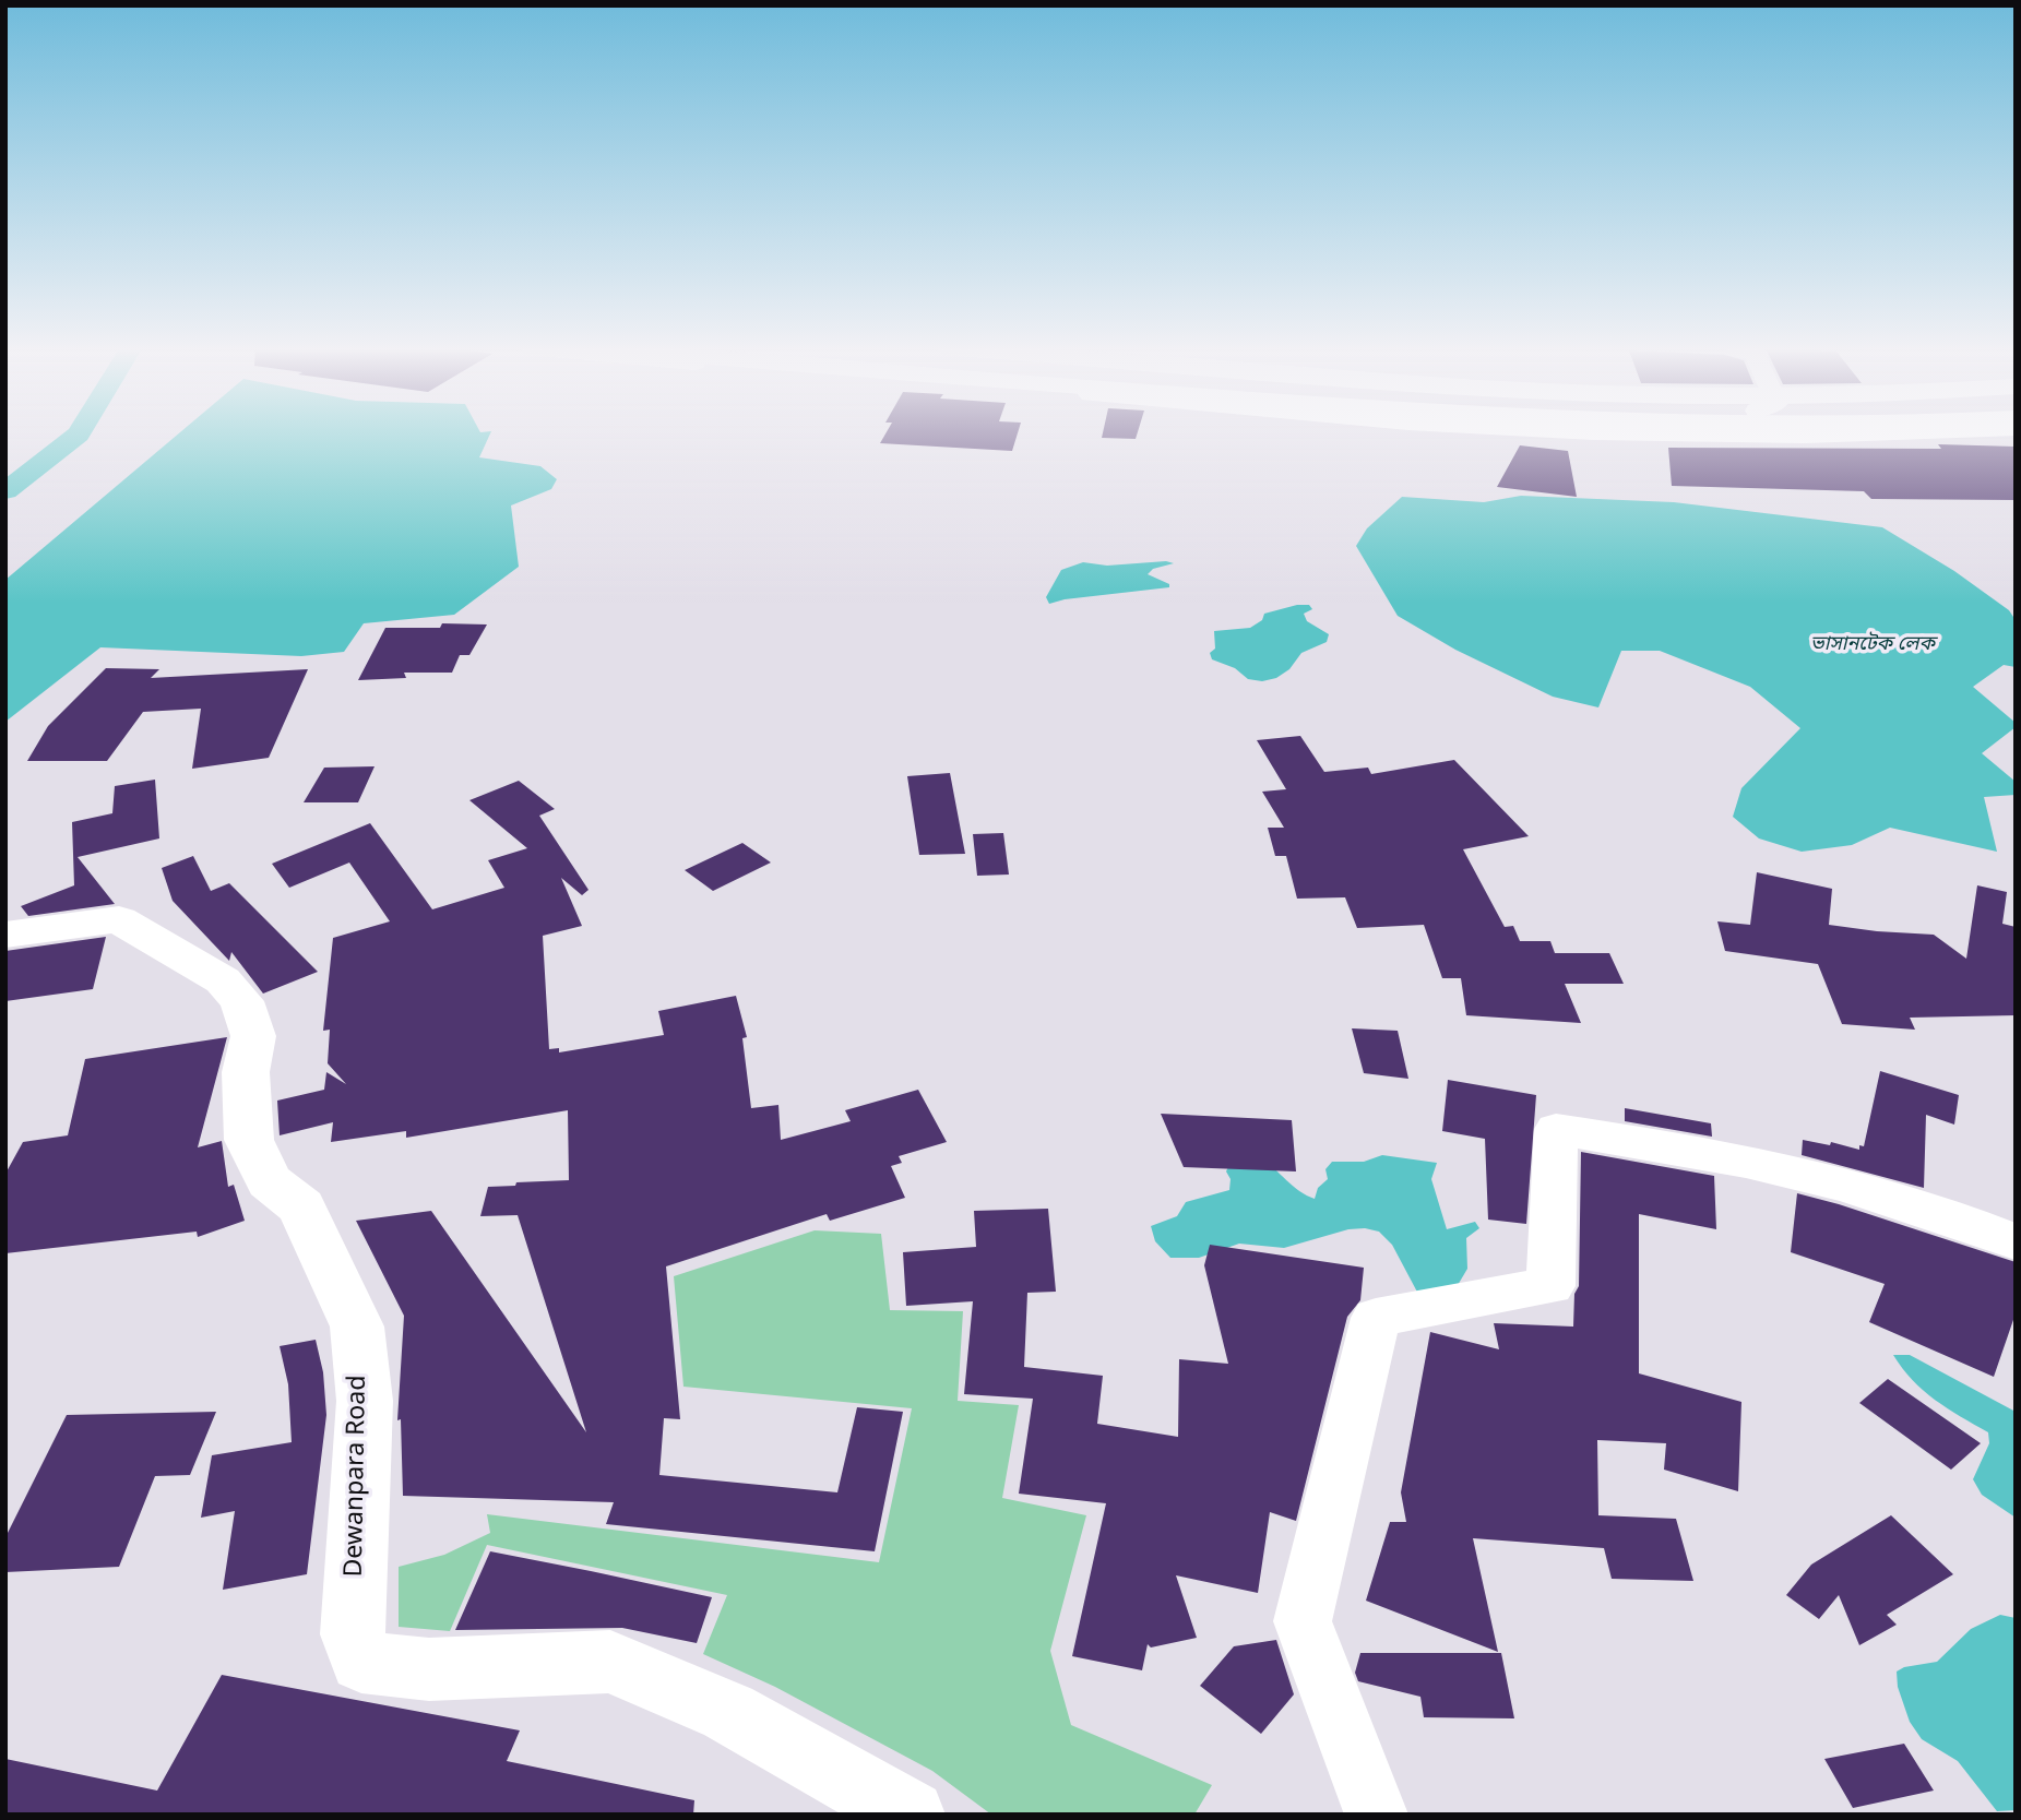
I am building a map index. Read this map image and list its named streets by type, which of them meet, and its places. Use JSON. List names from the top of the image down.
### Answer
{
  "streets": {
    "main road": ["Dewanpara Road"]
  },
  "water": ["ভাসানটেক লেক"]
}
